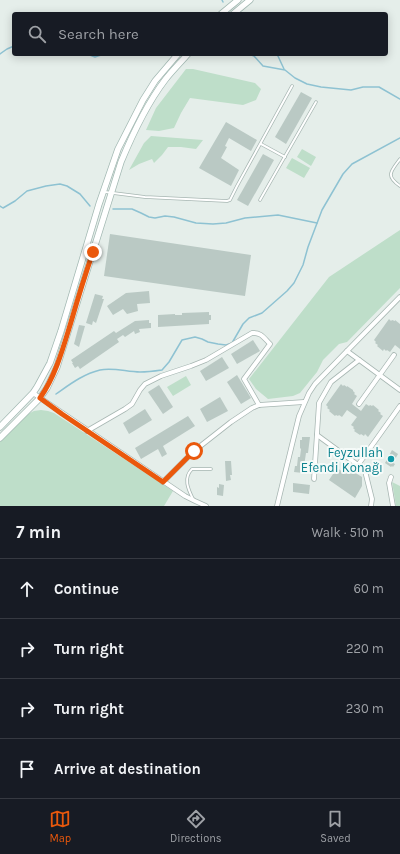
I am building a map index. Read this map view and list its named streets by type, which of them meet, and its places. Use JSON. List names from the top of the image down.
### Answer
{
  "places": ["Feyzullah Efendi Konağı"],
  "page": {
    "search": "Search here",
    "heading": ["7 min", "Walk · 510 m"],
    "list": [
      ["Continue", "60 m"],
      ["Turn right", "220 m"],
      ["Turn right", "230 m"],
      "Arrive at destination"
    ],
    "nav": ["Map", "Directions", "Saved"]
  }
}
